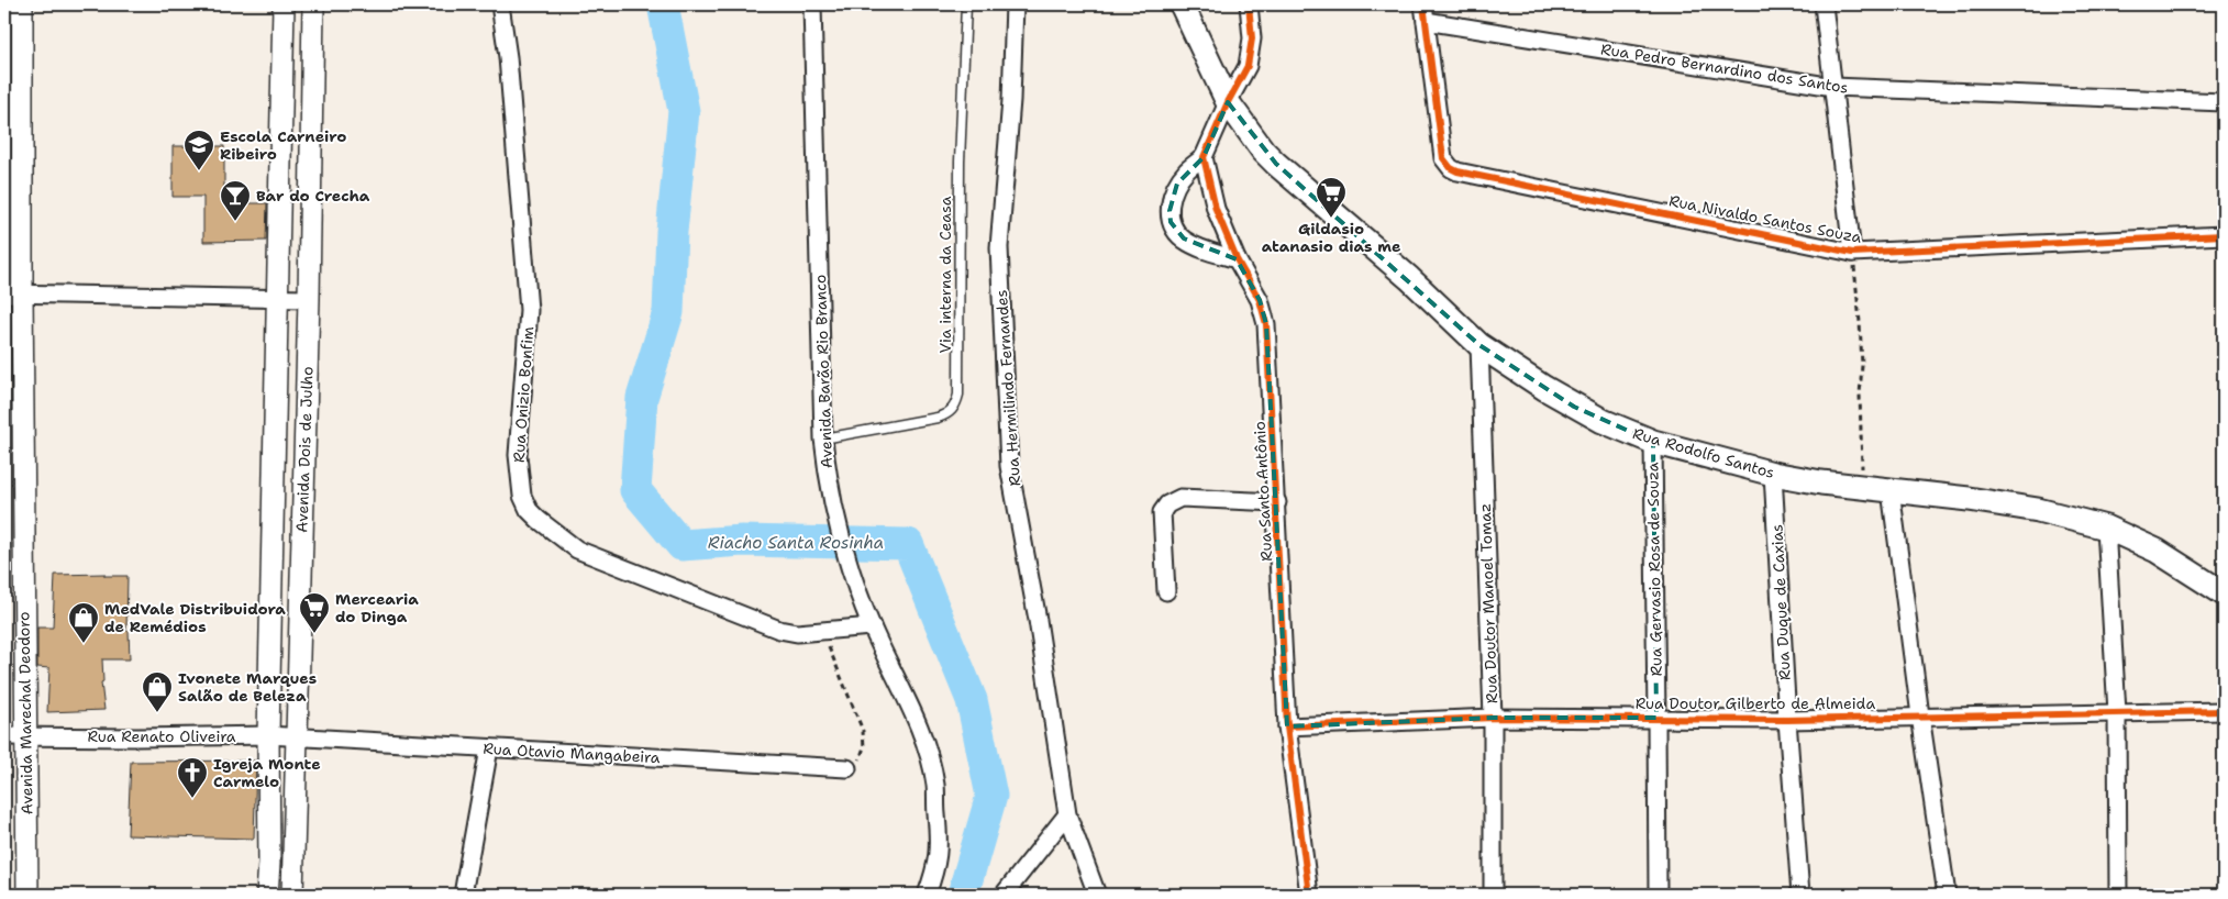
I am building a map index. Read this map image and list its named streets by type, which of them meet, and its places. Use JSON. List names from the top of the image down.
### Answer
{
  "streets": {
    "main road": ["Rua Rodolfo Santos"],
    "street": [
      "Rua Pedro Bernardino dos Santos",
      "Rua Nivaldo Santos Souza",
      "Avenida Barão Rio Branco",
      "Rua Hermilindo Fernandes",
      "Rua Onizio Bonfim",
      "Avenida Dois de Julho",
      "Rua Santo Antônio",
      "Rua Gervasio Rosa de Souza",
      "Rua Duque de Caxias",
      "Rua Doutor Manoel Tomaz",
      "Rua Doutor Gilberto de Almeida",
      "Avenida Marechal Deodoro",
      "Rua Renato Oliveira",
      "Rua Otavio Mangabeira"
    ],
    "lane": ["Via interna da Ceasa"]
  },
  "crossings": [
    ["Rua Pedro Bernardino dos Santos", "Rua Nivaldo Santos Souza"],
    ["Via interna da Ceasa", "Avenida Barão Rio Branco"],
    ["Avenida Barão Rio Branco", "Rua Onizio Bonfim"],
    ["Avenida Dois de Julho", "Rua Renato Oliveira"],
    ["Avenida Dois de Julho", "Rua Otavio Mangabeira"],
    ["Rua Rodolfo Santos", "Rua Gervasio Rosa de Souza"],
    ["Rua Rodolfo Santos", "Rua Duque de Caxias"],
    ["Rua Rodolfo Santos", "Rua Doutor Manoel Tomaz"],
    ["Rua Santo Antônio", "Rua Doutor Gilberto de Almeida"],
    ["Rua Gervasio Rosa de Souza", "Rua Doutor Gilberto de Almeida"],
    ["Rua Duque de Caxias", "Rua Doutor Gilberto de Almeida"],
    ["Rua Doutor Manoel Tomaz", "Rua Doutor Gilberto de Almeida"],
    ["Avenida Marechal Deodoro", "Rua Renato Oliveira"],
    ["Rua Renato Oliveira", "Rua Otavio Mangabeira"]
  ],
  "water": ["Riacho Santa Rosinha"],
  "places": {
    "school or university": ["Escola Carneiro Ribeiro"],
    "supermarket": ["Gildasio atanasio dias me", "Mercearia do Dinga"],
    "bar": ["Bar do Crecha"],
    "shop": ["MedVale Distribuidora de Remédios", "Ivonete Marques Salão de Beleza"],
    "church": ["Igreja Monte Carmelo"]
  }
}
